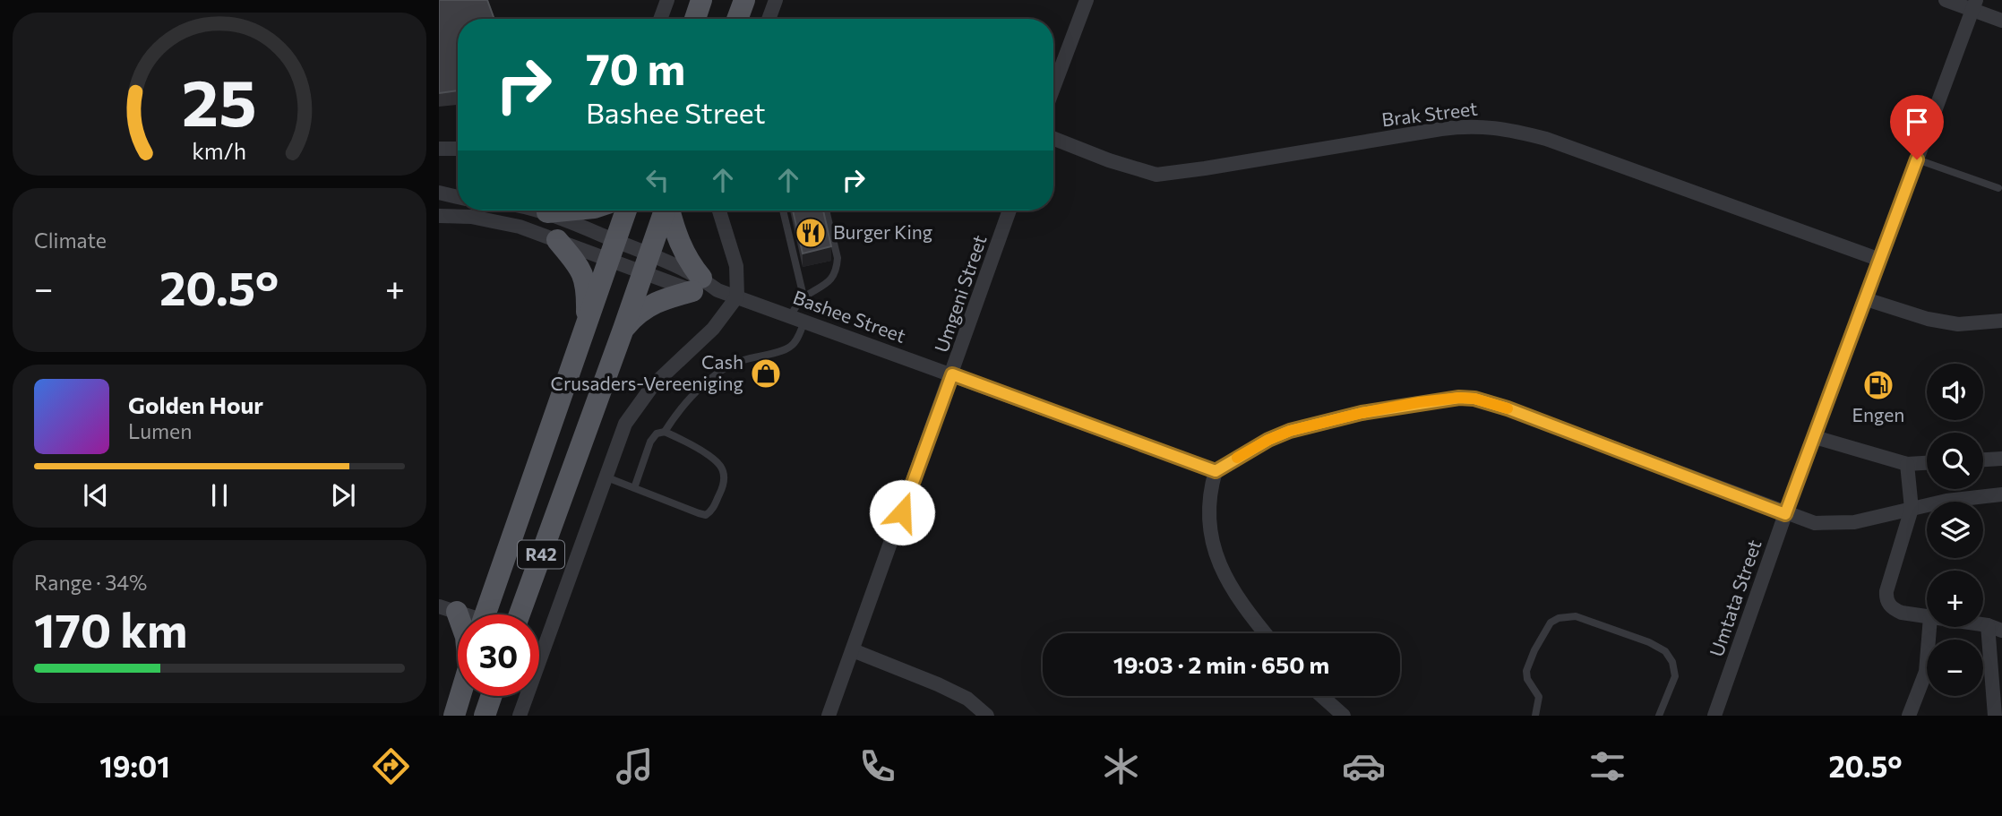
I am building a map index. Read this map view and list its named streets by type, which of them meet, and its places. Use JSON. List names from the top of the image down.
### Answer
{
  "streets": {
    "main road": ["R42"],
    "street": [
      "Brak Street",
      "Umgeni Street",
      "Bashee Street",
      "Umtata Street"
    ]
  },
  "crossings": [
    ["Brak Street", "Umtata Street"],
    ["Umgeni Street", "Bashee Street"],
    ["Bashee Street", "R42"]
  ],
  "places": {
    "restaurant": ["Burger King"],
    "shop": ["Cash Crusaders-Vereeniging"],
    "fuel station": ["Engen"]
  },
  "page": {
    "turn": ["70 m", "Bashee Street"],
    "tile": [
      "Climate",
      ["Range · 34%", "170 km"]
    ],
    "heat": ["−", "20.5°", "+"],
    "map_buttons": ["+", "−"],
    "song": ["Golden Hour", "Lumen"],
    "limit": "30",
    "trip": "19:03 · 2 min · 650 m",
    "tabs": ["19:01", "20.5°"],
    "gauge": ["25", "km/h"]
  }
}
